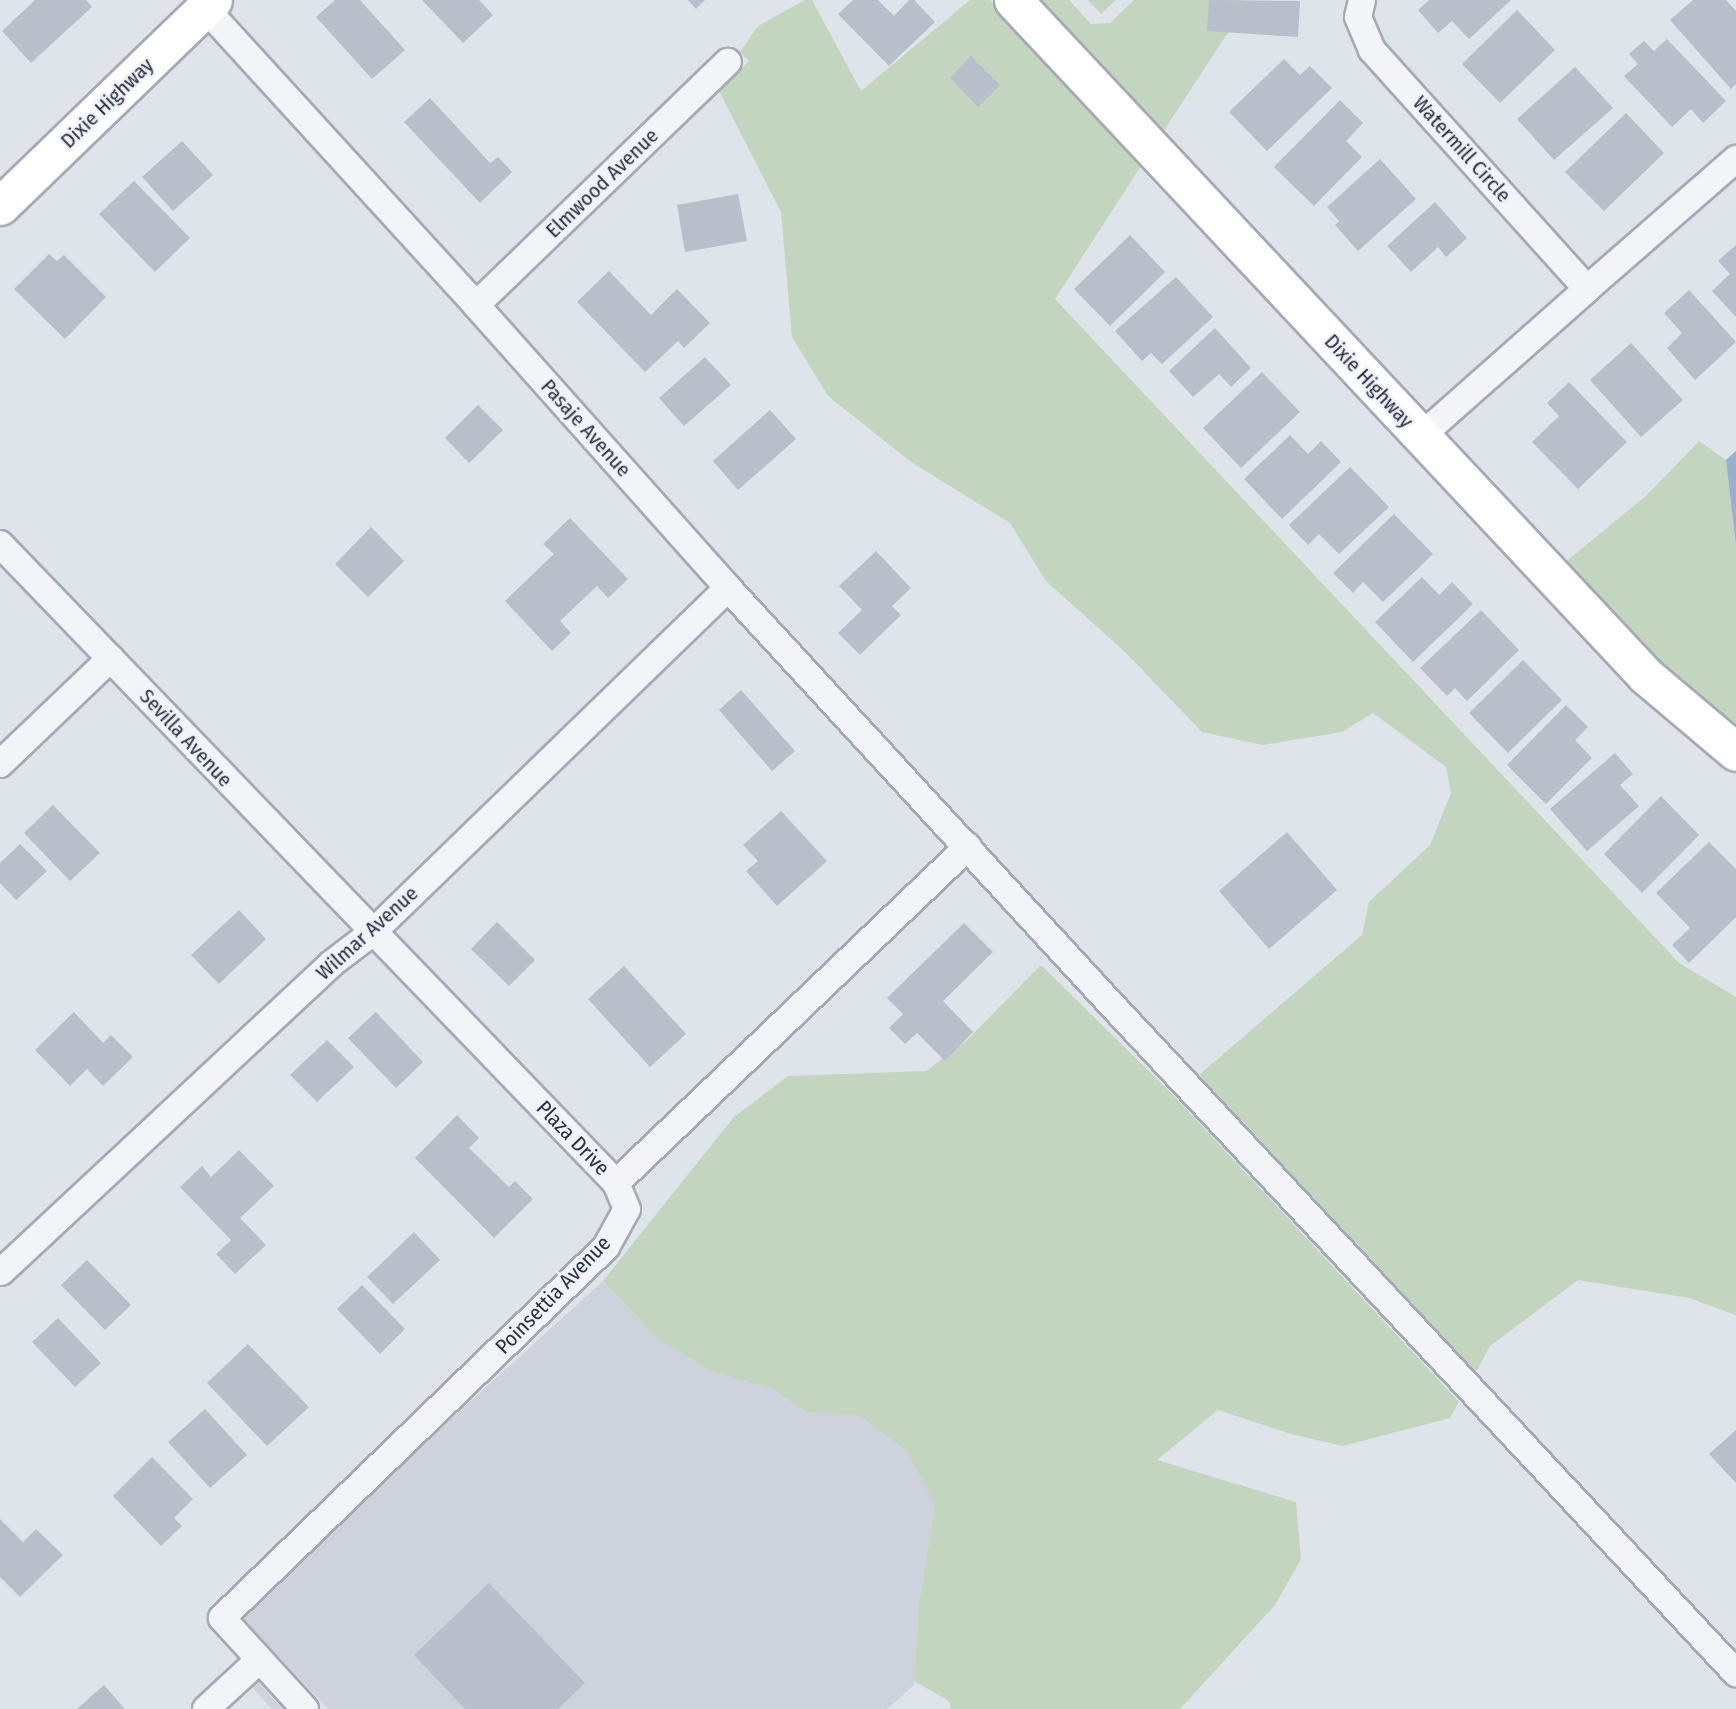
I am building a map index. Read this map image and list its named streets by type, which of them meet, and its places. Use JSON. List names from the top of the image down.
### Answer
{
  "streets": {
    "street": [
      "Dixie Highway",
      "Watermill Circle",
      "Elmwood Avenue",
      "Pasaje Avenue",
      "Sevilla Avenue",
      "Wilmar Avenue",
      "Plaza Drive",
      "Poinsettia Avenue"
    ]
  },
  "crossings": [
    ["Dixie Highway", "Pasaje Avenue"],
    ["Elmwood Avenue", "Pasaje Avenue"],
    ["Pasaje Avenue", "Wilmar Avenue"],
    ["Sevilla Avenue", "Wilmar Avenue"],
    ["Sevilla Avenue", "Plaza Drive"],
    ["Wilmar Avenue", "Plaza Drive"],
    ["Plaza Drive", "Poinsettia Avenue"]
  ]
}
